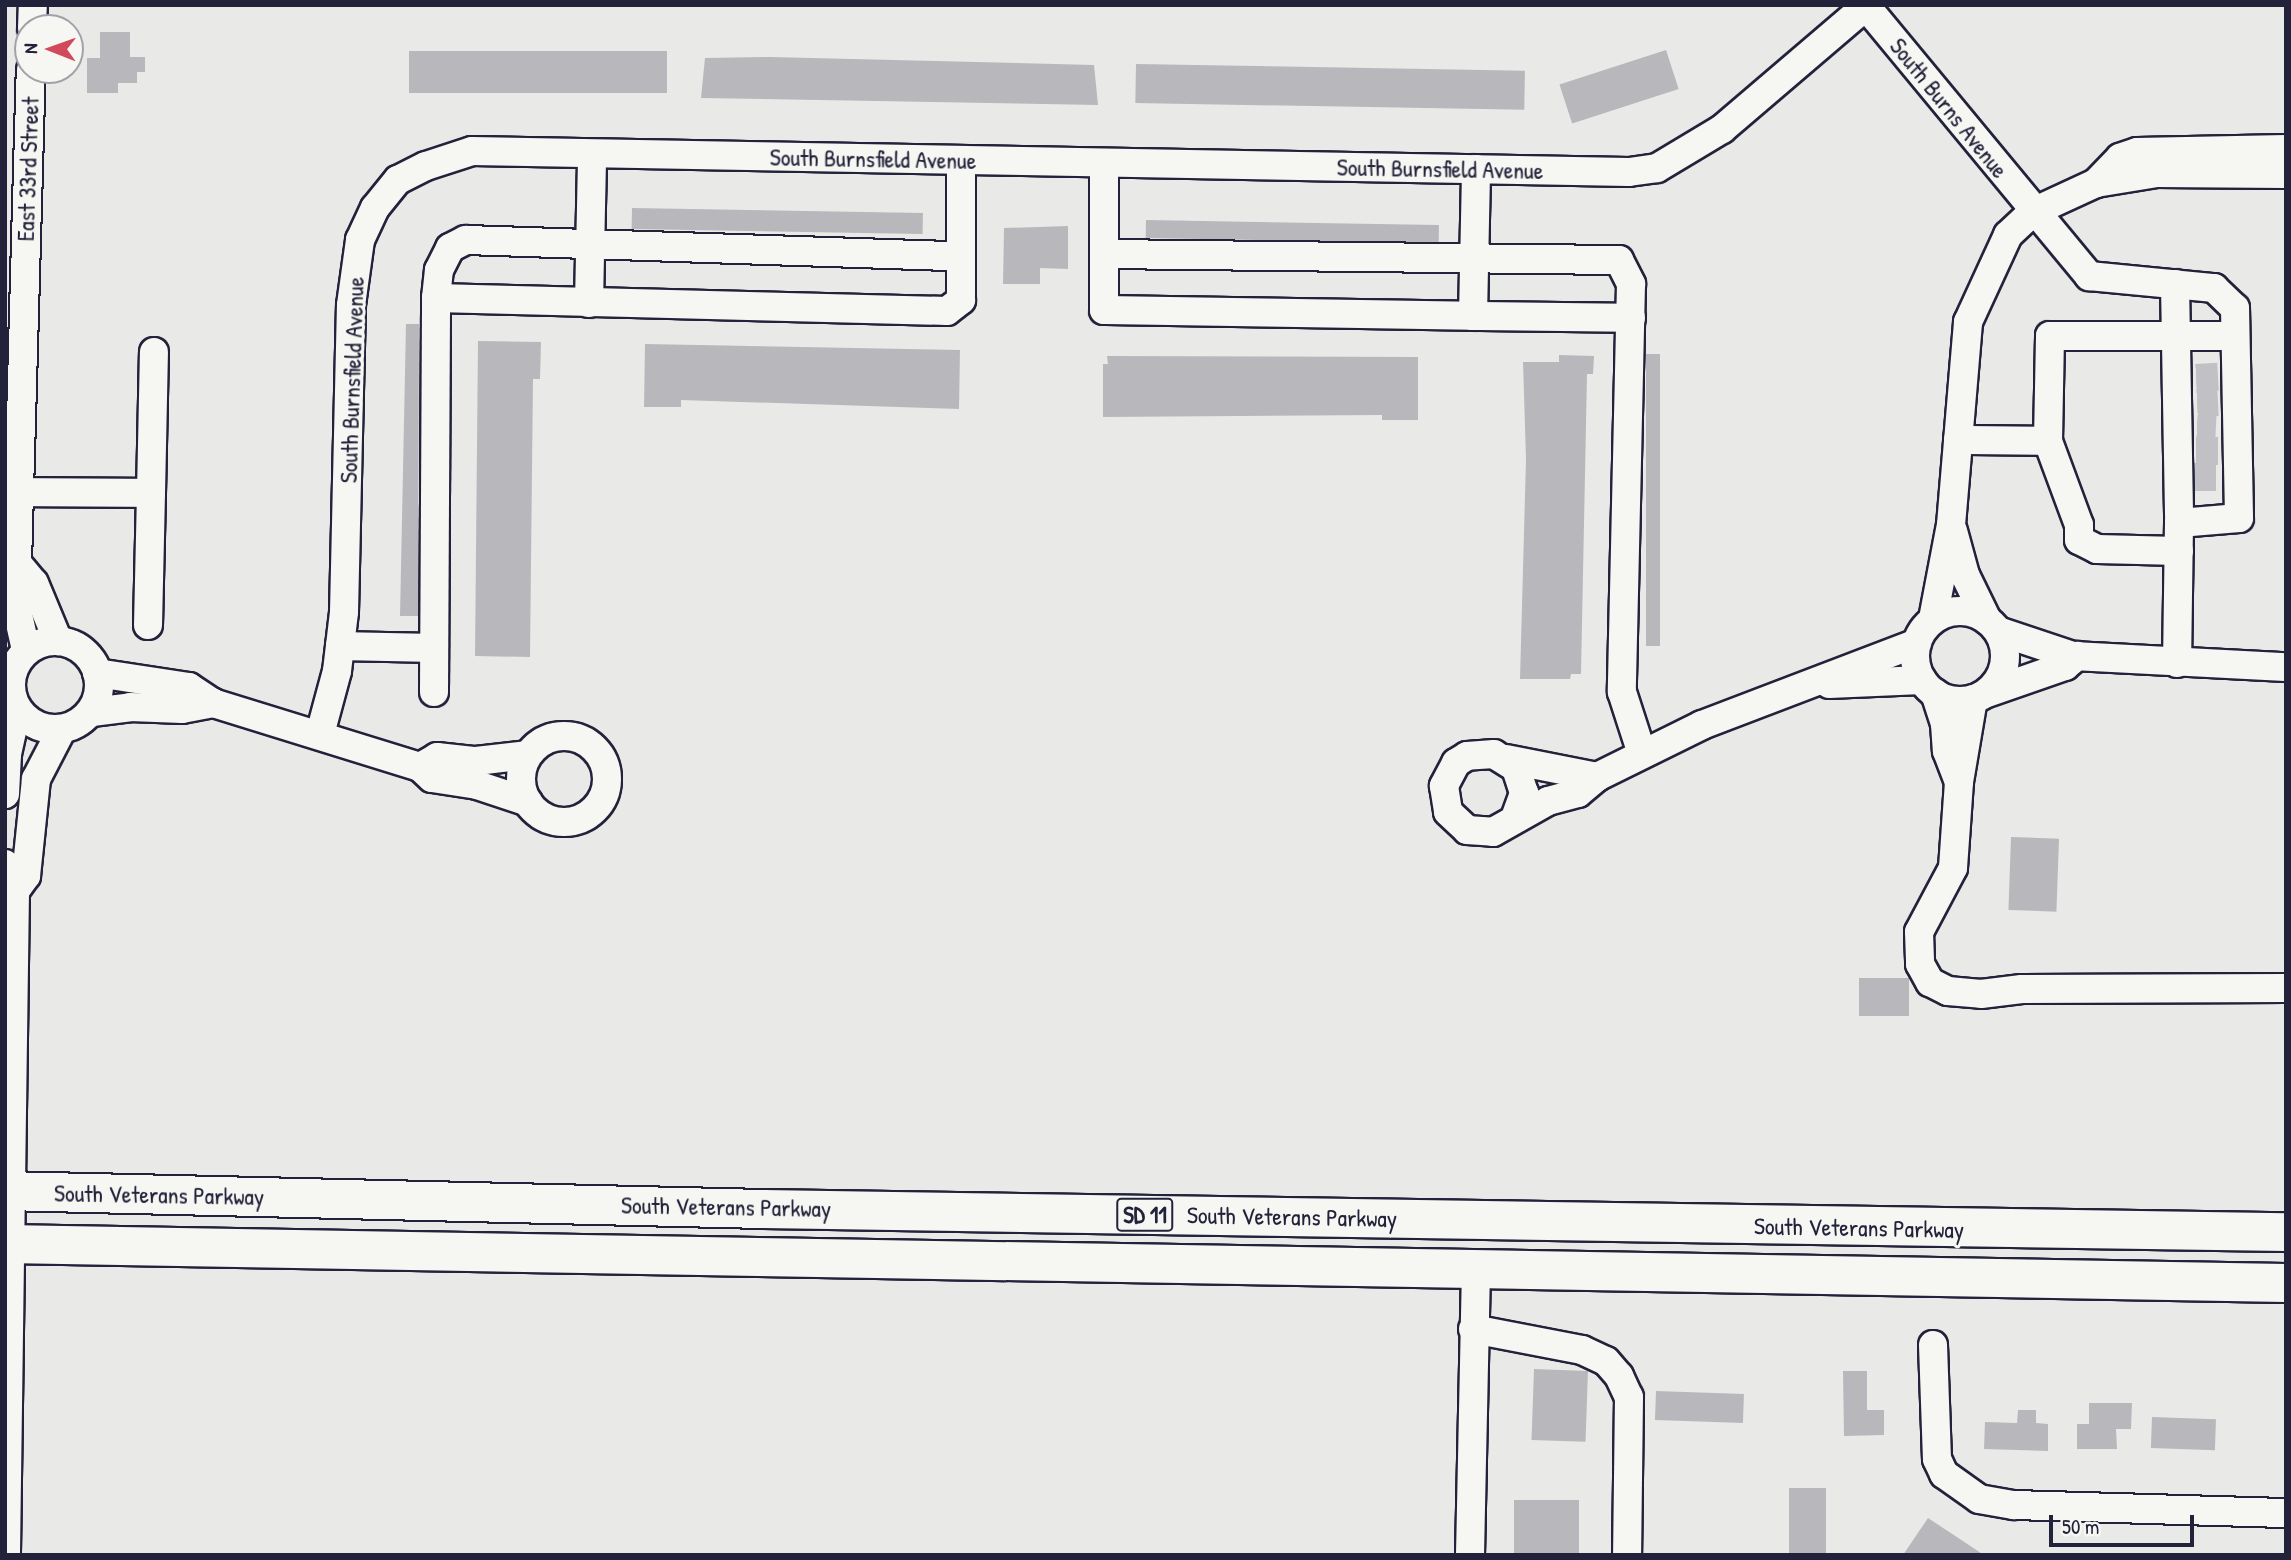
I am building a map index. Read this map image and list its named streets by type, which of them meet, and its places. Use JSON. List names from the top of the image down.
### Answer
{
  "streets": {
    "highway": ["South Veterans Parkway", "SD 11"],
    "street": ["South Burns Avenue", "South Burnsfield Avenue", "East 33rd Street"]
  },
  "crossings": [
    ["South Burns Avenue", "South Burnsfield Avenue"]
  ],
  "scale_bar": "50 m",
  "north": "left"
}
